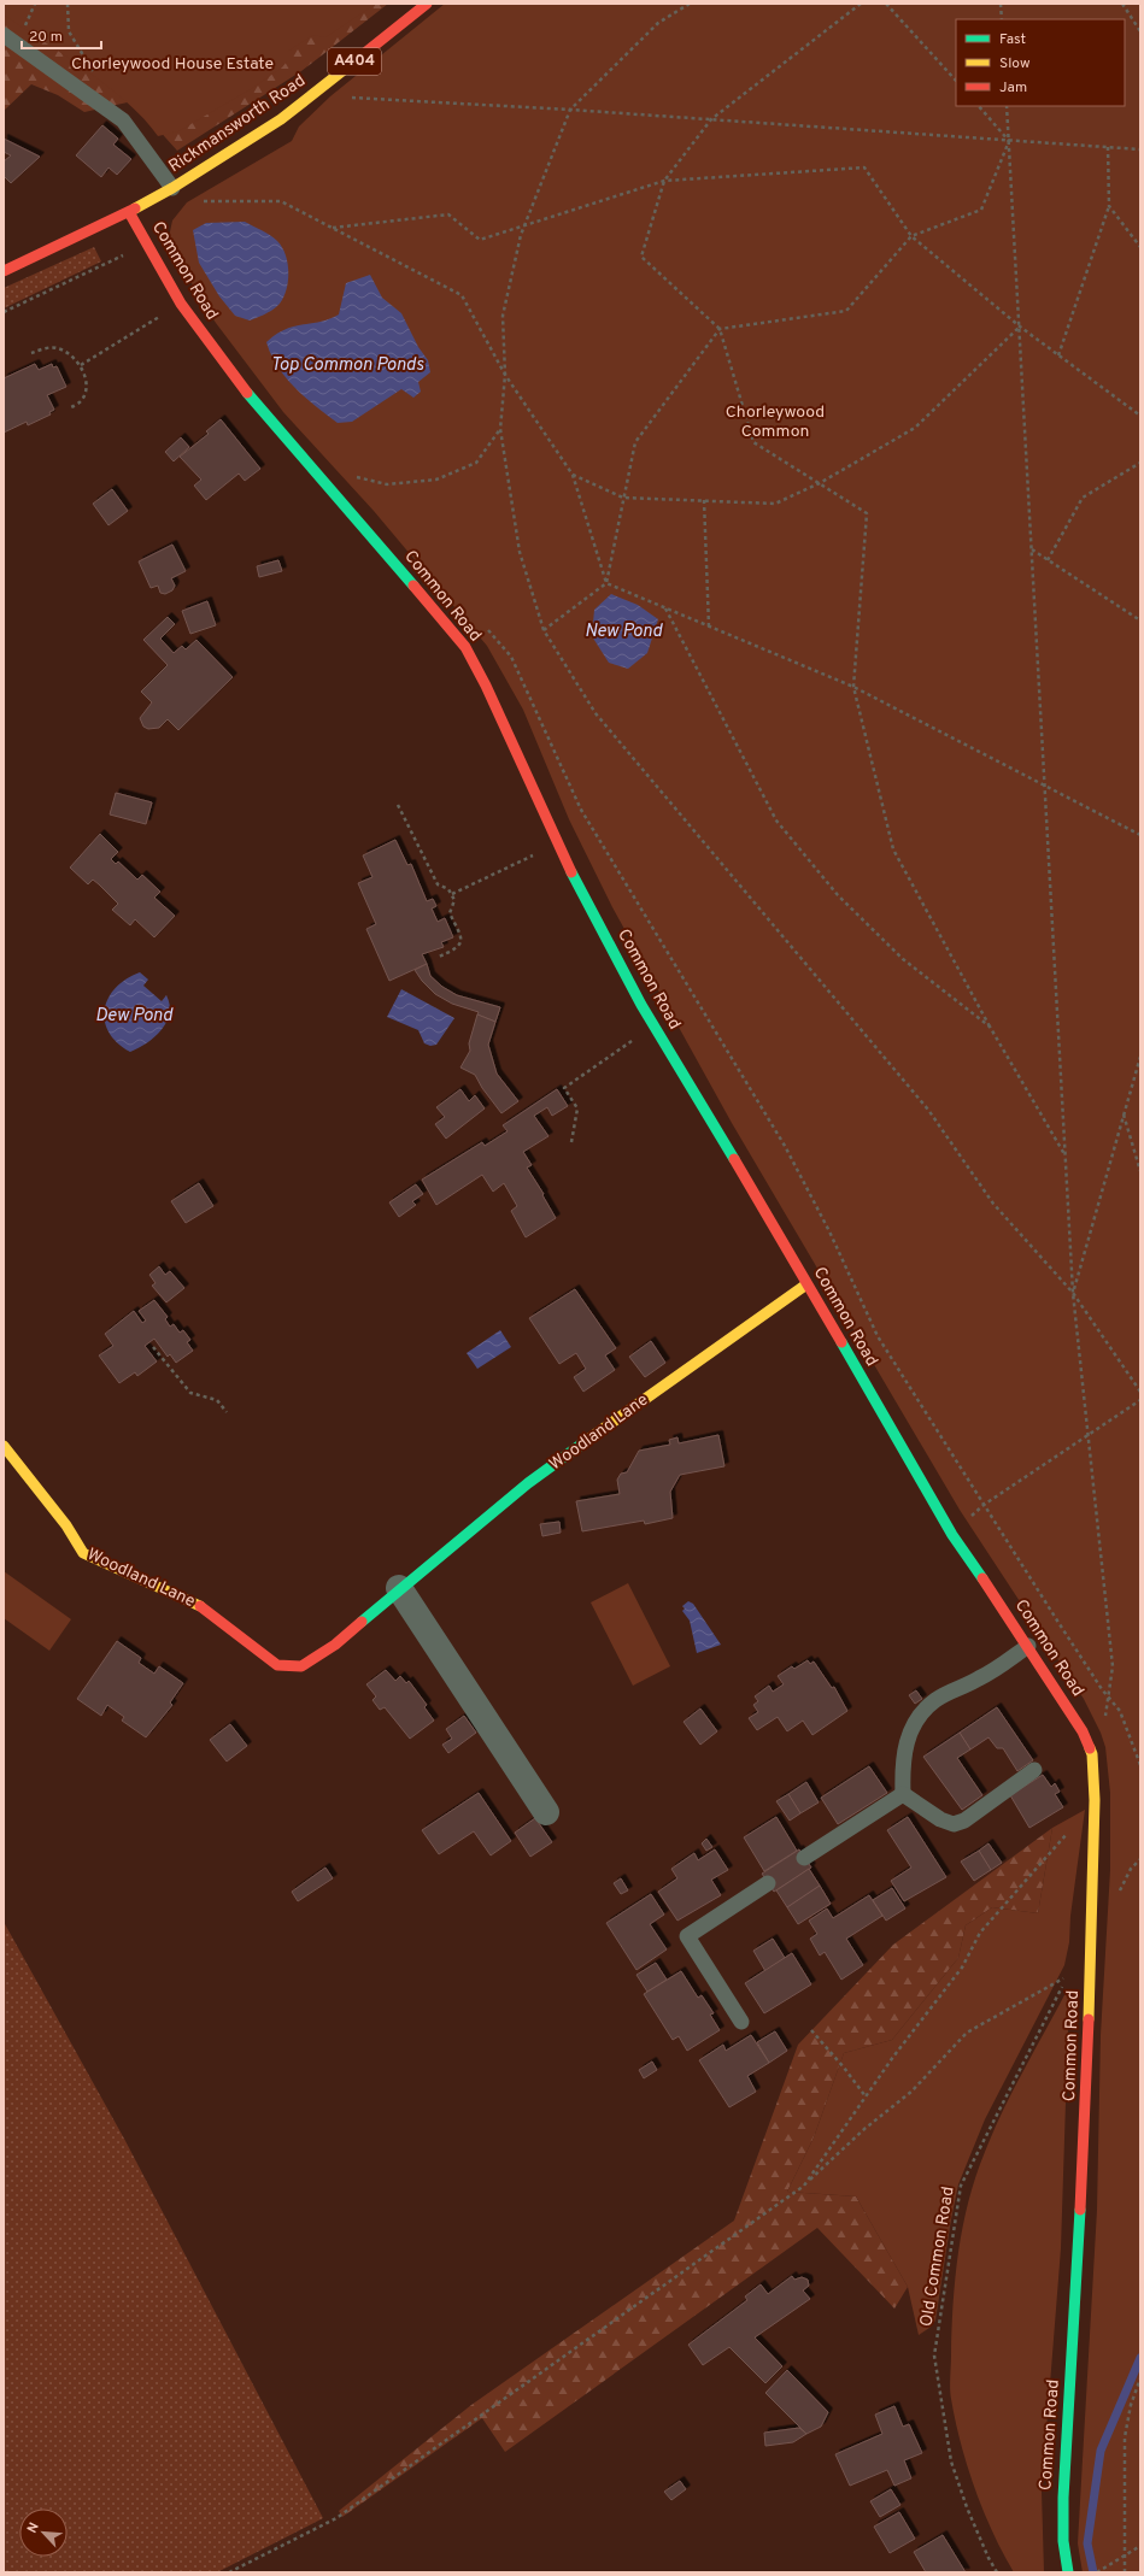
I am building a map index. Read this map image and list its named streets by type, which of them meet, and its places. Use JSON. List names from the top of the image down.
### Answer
{
  "streets": {
    "street": [
      "A404",
      "Rickmansworth Road",
      "Common Road",
      "Woodland Lane"
    ],
    "path": ["Old Common Road"]
  },
  "crossings": [
    ["A404", "Rickmansworth Road"],
    ["A404", "Common Road"],
    ["Rickmansworth Road", "Common Road"],
    ["Common Road", "Woodland Lane"]
  ],
  "water": ["Top Common Ponds", "New Pond", "Dew Pond"],
  "parks": ["Chorleywood House Estate", "Chorleywood Common"],
  "legend": ["Fast", "Slow", "Jam"],
  "scale_bar": "20 m",
  "north": "top left"
}
